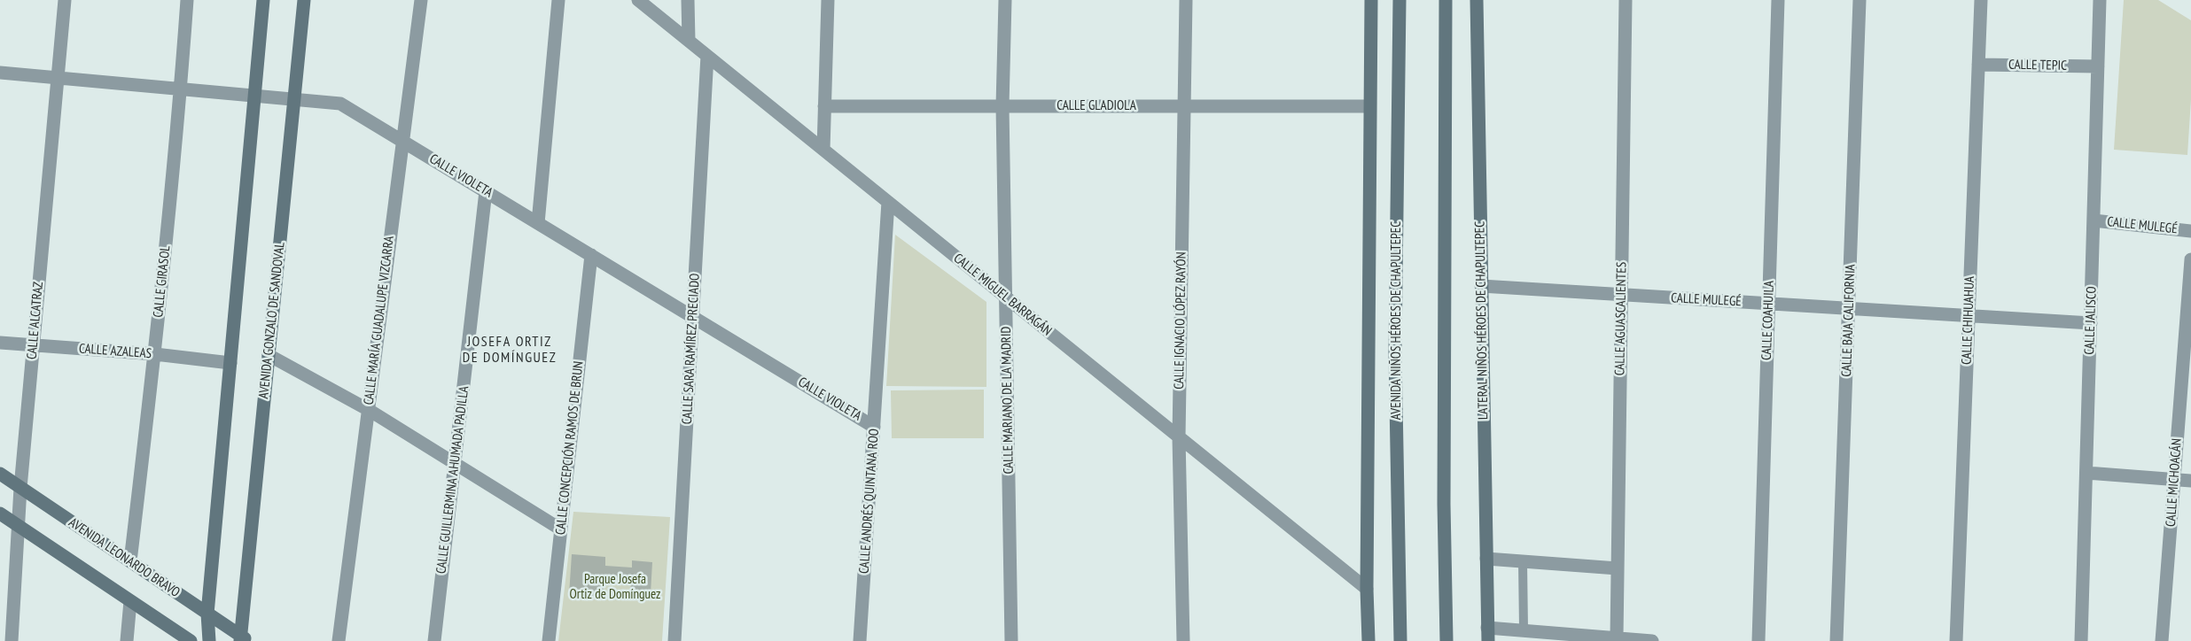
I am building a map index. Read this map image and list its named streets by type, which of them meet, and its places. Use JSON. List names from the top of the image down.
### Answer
{
  "streets": {
    "main road": [
      "AVENIDA GONZALO DE SANDOVAL",
      "AVENIDA NIÑOS HÉROES DE CHAPULTEPEC",
      "LATERAL NIÑOS HÉROES DE CHAPULTEPEC",
      "AVENIDA LEONARDO BRAVO"
    ],
    "street": [
      "CALLE TEPIC",
      "CALLE GLADIOLA",
      "CALLE VIOLETA",
      "CALLE MULEGÉ",
      "CALLE GIRASOL",
      "CALLE MIGUEL BARRAGÁN",
      "CALLE AGUASCALIENTES",
      "CALLE ALCATRAZ",
      "CALLE MARÍA GUADALUPE VIZCARRA",
      "CALLE IGNACIO LÓPEZ RAYÓN",
      "CALLE COAHUILA",
      "CALLE BAJA CALIFORNIA",
      "CALLE CHIHUAHUA",
      "CALLE JALISCO",
      "CALLE SARA RAMÍREZ PRECIADO",
      "CALLE AZALEAS",
      "CALLE MARIANO DE LA MADRID",
      "CALLE CONCEPCIÓN RAMOS DE BRUN",
      "CALLE GUILLERMINA AHUMADA PADILLA",
      "CALLE MICHOACÁN",
      "CALLE ANDRÉS QUINTANA ROO"
    ]
  },
  "crossings": [
    ["CALLE TEPIC", "CALLE CHIHUAHUA"],
    ["CALLE TEPIC", "CALLE JALISCO"],
    ["CALLE GLADIOLA", "CALLE IGNACIO LÓPEZ RAYÓN"],
    ["CALLE GLADIOLA", "CALLE MARIANO DE LA MADRID"],
    ["CALLE VIOLETA", "CALLE GIRASOL"],
    ["CALLE VIOLETA", "CALLE ALCATRAZ"],
    ["CALLE VIOLETA", "AVENIDA GONZALO DE SANDOVAL"],
    ["CALLE VIOLETA", "CALLE MARÍA GUADALUPE VIZCARRA"],
    ["CALLE VIOLETA", "CALLE SARA RAMÍREZ PRECIADO"],
    ["CALLE VIOLETA", "CALLE CONCEPCIÓN RAMOS DE BRUN"],
    ["CALLE VIOLETA", "CALLE GUILLERMINA AHUMADA PADILLA"],
    ["CALLE VIOLETA", "CALLE ANDRÉS QUINTANA ROO"],
    ["CALLE MULEGÉ", "CALLE AGUASCALIENTES"],
    ["CALLE MULEGÉ", "LATERAL NIÑOS HÉROES DE CHAPULTEPEC"],
    ["CALLE MULEGÉ", "CALLE COAHUILA"],
    ["CALLE MULEGÉ", "CALLE BAJA CALIFORNIA"],
    ["CALLE MULEGÉ", "CALLE CHIHUAHUA"],
    ["CALLE MULEGÉ", "CALLE JALISCO"],
    ["CALLE GIRASOL", "CALLE AZALEAS"],
    ["CALLE GIRASOL", "AVENIDA LEONARDO BRAVO"],
    ["CALLE MIGUEL BARRAGÁN", "CALLE IGNACIO LÓPEZ RAYÓN"],
    ["CALLE MIGUEL BARRAGÁN", "CALLE SARA RAMÍREZ PRECIADO"],
    ["CALLE MIGUEL BARRAGÁN", "CALLE MARIANO DE LA MADRID"],
    ["CALLE MIGUEL BARRAGÁN", "CALLE ANDRÉS QUINTANA ROO"],
    ["CALLE ALCATRAZ", "CALLE AZALEAS"],
    ["CALLE ALCATRAZ", "AVENIDA LEONARDO BRAVO"],
    ["AVENIDA GONZALO DE SANDOVAL", "AVENIDA LEONARDO BRAVO"]
  ],
  "districts": ["JOSEFA ORTIZ DE DOMÍNGUEZ"],
  "parks": ["Parque Josefa Ortiz de Domínguez"]
}
